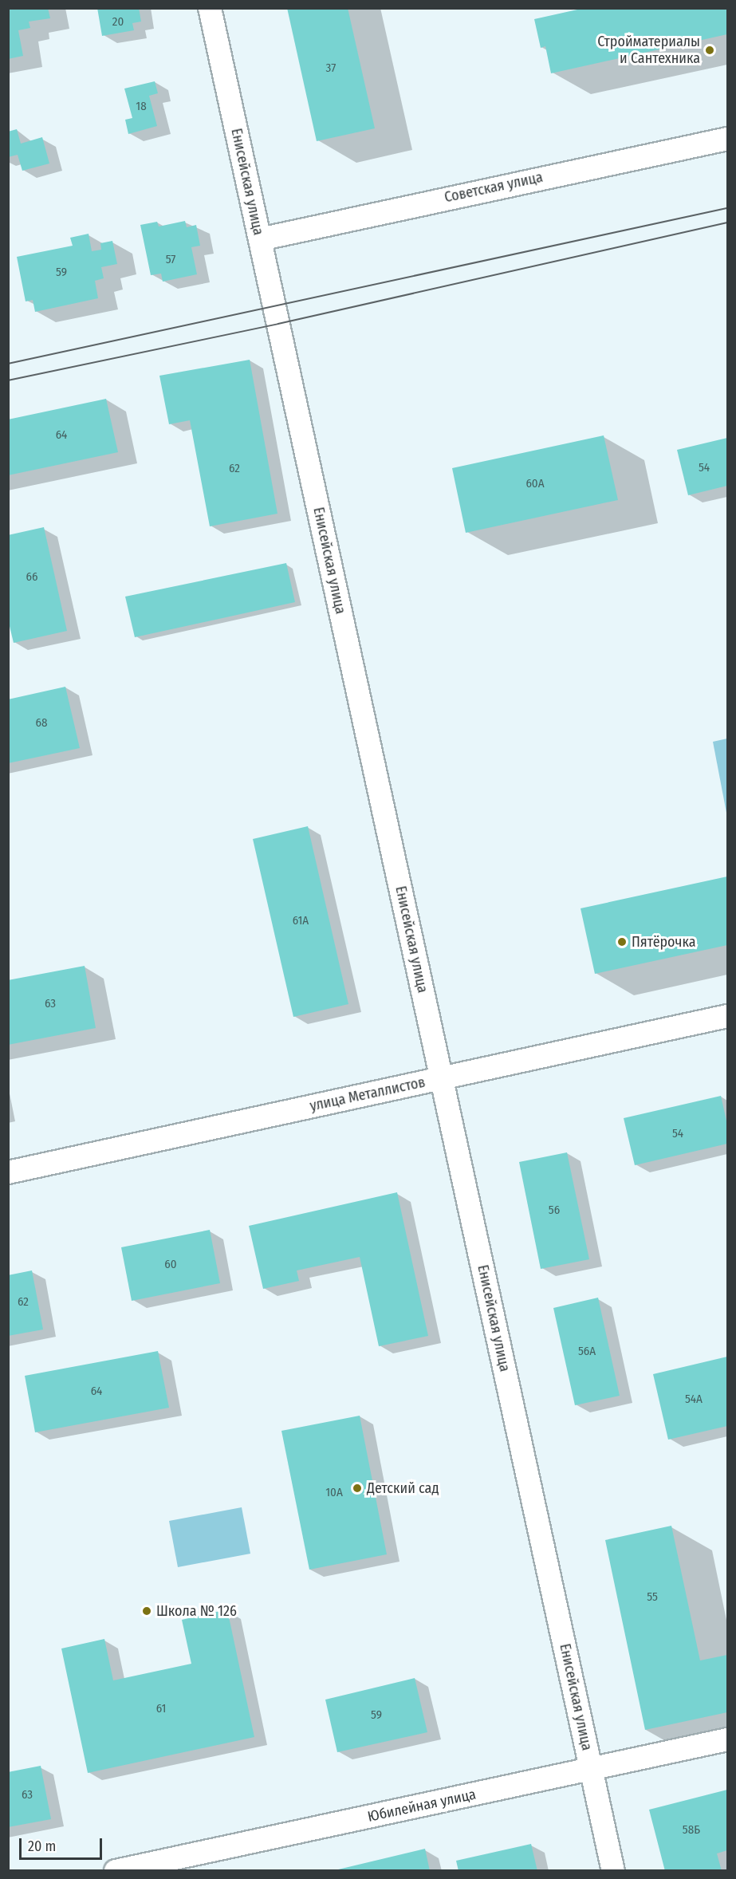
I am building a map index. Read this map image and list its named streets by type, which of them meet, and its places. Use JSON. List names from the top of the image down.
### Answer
{
  "streets": {
    "street": [
      "Енисейская улица",
      "Советская улица",
      "улица Металлистов",
      "Юбилейная улица"
    ]
  },
  "crossings": [
    ["Енисейская улица", "Советская улица"],
    ["Енисейская улица", "улица Металлистов"],
    ["Енисейская улица", "Юбилейная улица"]
  ],
  "places": [
    "Стройматериалы и Сантехника",
    "Пятёрочка",
    "Детский сад",
    "Школа № 126"
  ],
  "house_numbers": [
    "20",
    "37",
    "18",
    "57",
    "59",
    "64",
    "54",
    "62",
    "60А",
    "66",
    "68",
    "61А",
    "63",
    "54",
    "56",
    "60",
    "62",
    "56А",
    "64",
    "54А",
    "10А",
    "55",
    "61",
    "59",
    "63",
    "58Б"
  ],
  "scale_bar": "20 m"
}
